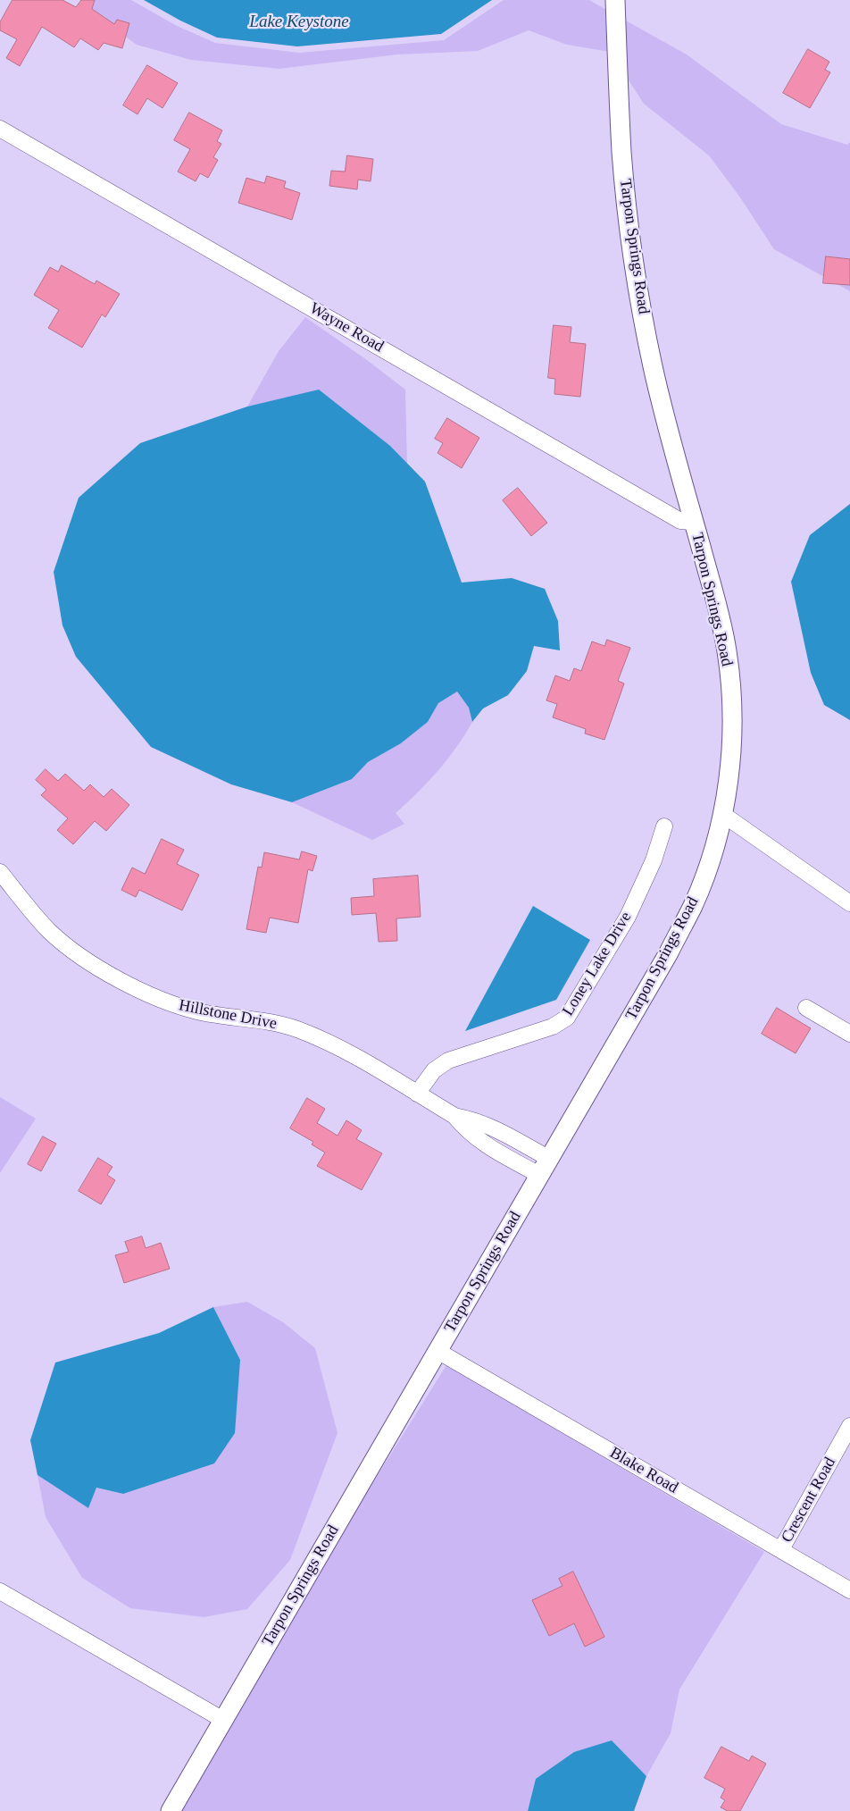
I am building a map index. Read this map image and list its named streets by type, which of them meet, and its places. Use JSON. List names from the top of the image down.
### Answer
{
  "streets": {
    "main road": ["Tarpon Springs Road"],
    "street": [
      "Wayne Road",
      "Loney Lake Drive",
      "Hillstone Drive",
      "Blake Road",
      "Crescent Road"
    ]
  },
  "crossings": [
    ["Tarpon Springs Road", "Wayne Road"],
    ["Tarpon Springs Road", "Hillstone Drive"],
    ["Tarpon Springs Road", "Blake Road"],
    ["Loney Lake Drive", "Hillstone Drive"],
    ["Blake Road", "Crescent Road"]
  ],
  "water": ["Lake Keystone"]
}
